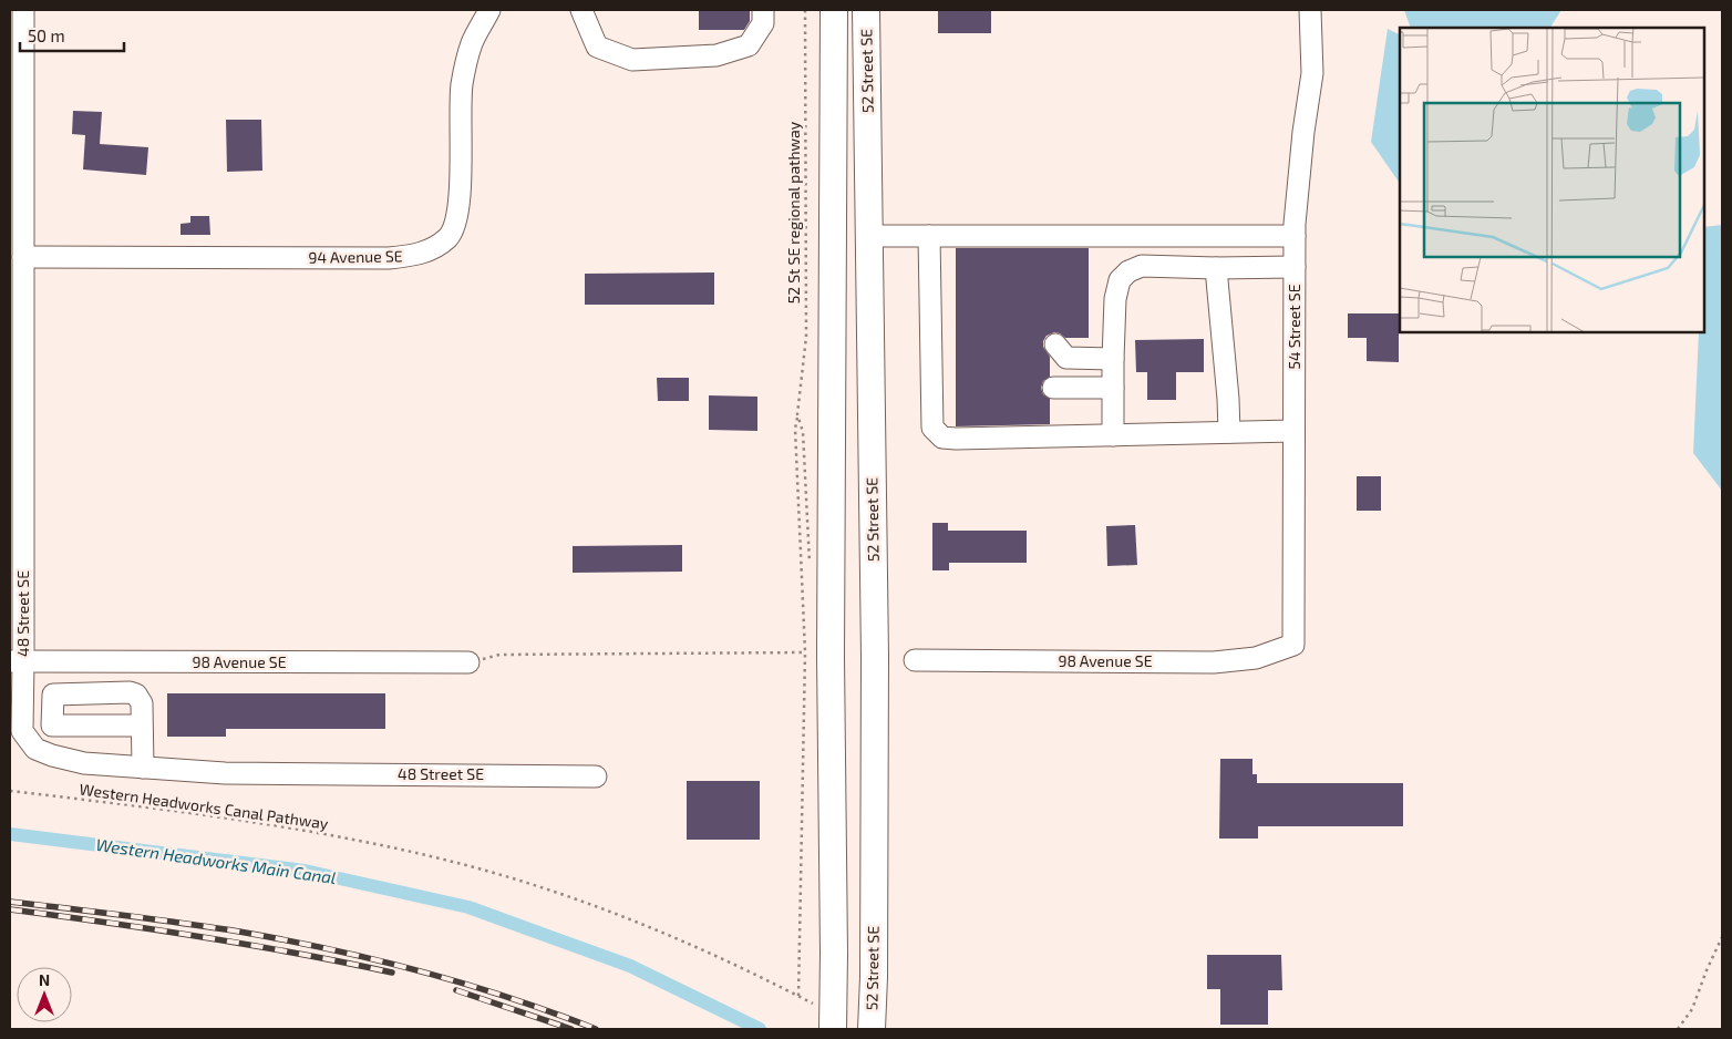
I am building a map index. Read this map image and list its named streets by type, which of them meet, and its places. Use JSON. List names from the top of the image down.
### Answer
{
  "streets": {
    "main road": ["52 Street SE"],
    "street": [
      "94 Avenue SE",
      "54 Street SE",
      "48 Street SE",
      "98 Avenue SE"
    ],
    "path": ["52 St SE regional pathway", "Western Headworks Canal Pathway"]
  },
  "crossings": [
    ["52 St SE regional pathway", "Western Headworks Canal Pathway"],
    ["94 Avenue SE", "48 Street SE"],
    ["54 Street SE", "98 Avenue SE"],
    ["48 Street SE", "98 Avenue SE"]
  ],
  "water": ["Western Headworks Main Canal"],
  "scale_bar": "50 m",
  "north": "top"
}
